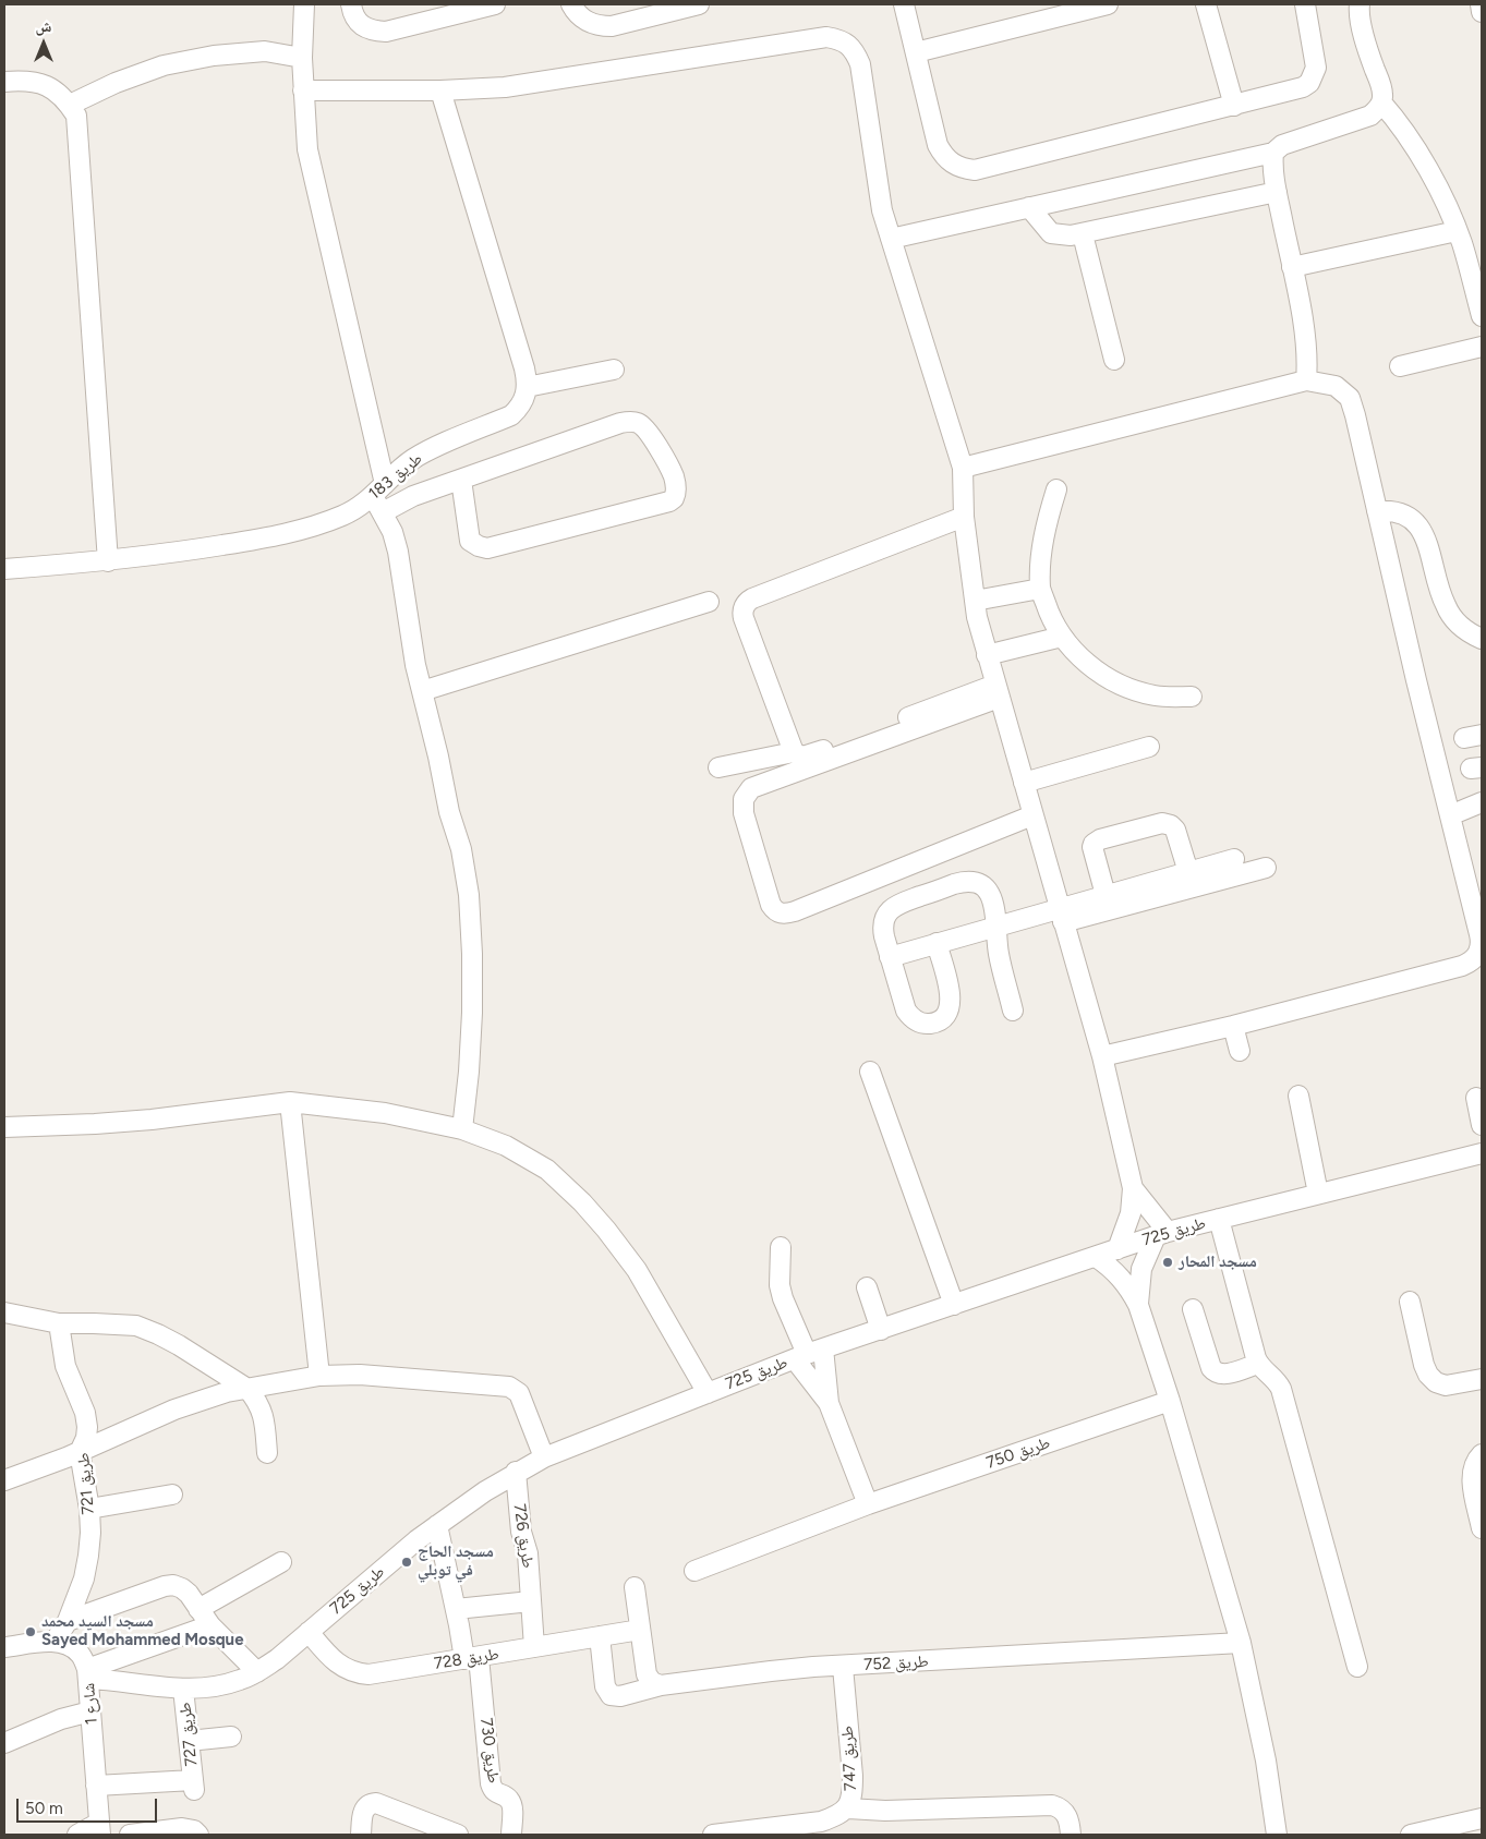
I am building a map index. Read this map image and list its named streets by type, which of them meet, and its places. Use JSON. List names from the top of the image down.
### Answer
{
  "streets": {
    "street": [
      "طريق 183",
      "طريق 725",
      "طريق 750",
      "طريق 721",
      "طريق 726",
      "طريق 728",
      "طريق 752",
      "شارع 1",
      "طريق 727",
      "طريق 730",
      "طريق 747"
    ]
  },
  "crossings": [
    ["طريق 725", "طريق 726"],
    ["طريق 725", "طريق 728"],
    ["طريق 725", "شارع 1"],
    ["طريق 725", "طريق 727"],
    ["طريق 725", "طريق 730"],
    ["طريق 721", "شارع 1"],
    ["طريق 726", "طريق 728"],
    ["طريق 728", "طريق 752"],
    ["طريق 728", "طريق 730"],
    ["طريق 752", "طريق 747"],
    ["شارع 1", "طريق 727"]
  ],
  "places": ["مسجد المحار", "مسجد الحاج في توبلي", "مسجد السيد محمد Sayed Mohammed Mosque"],
  "scale_bar": "50 m",
  "north": "top"
}
